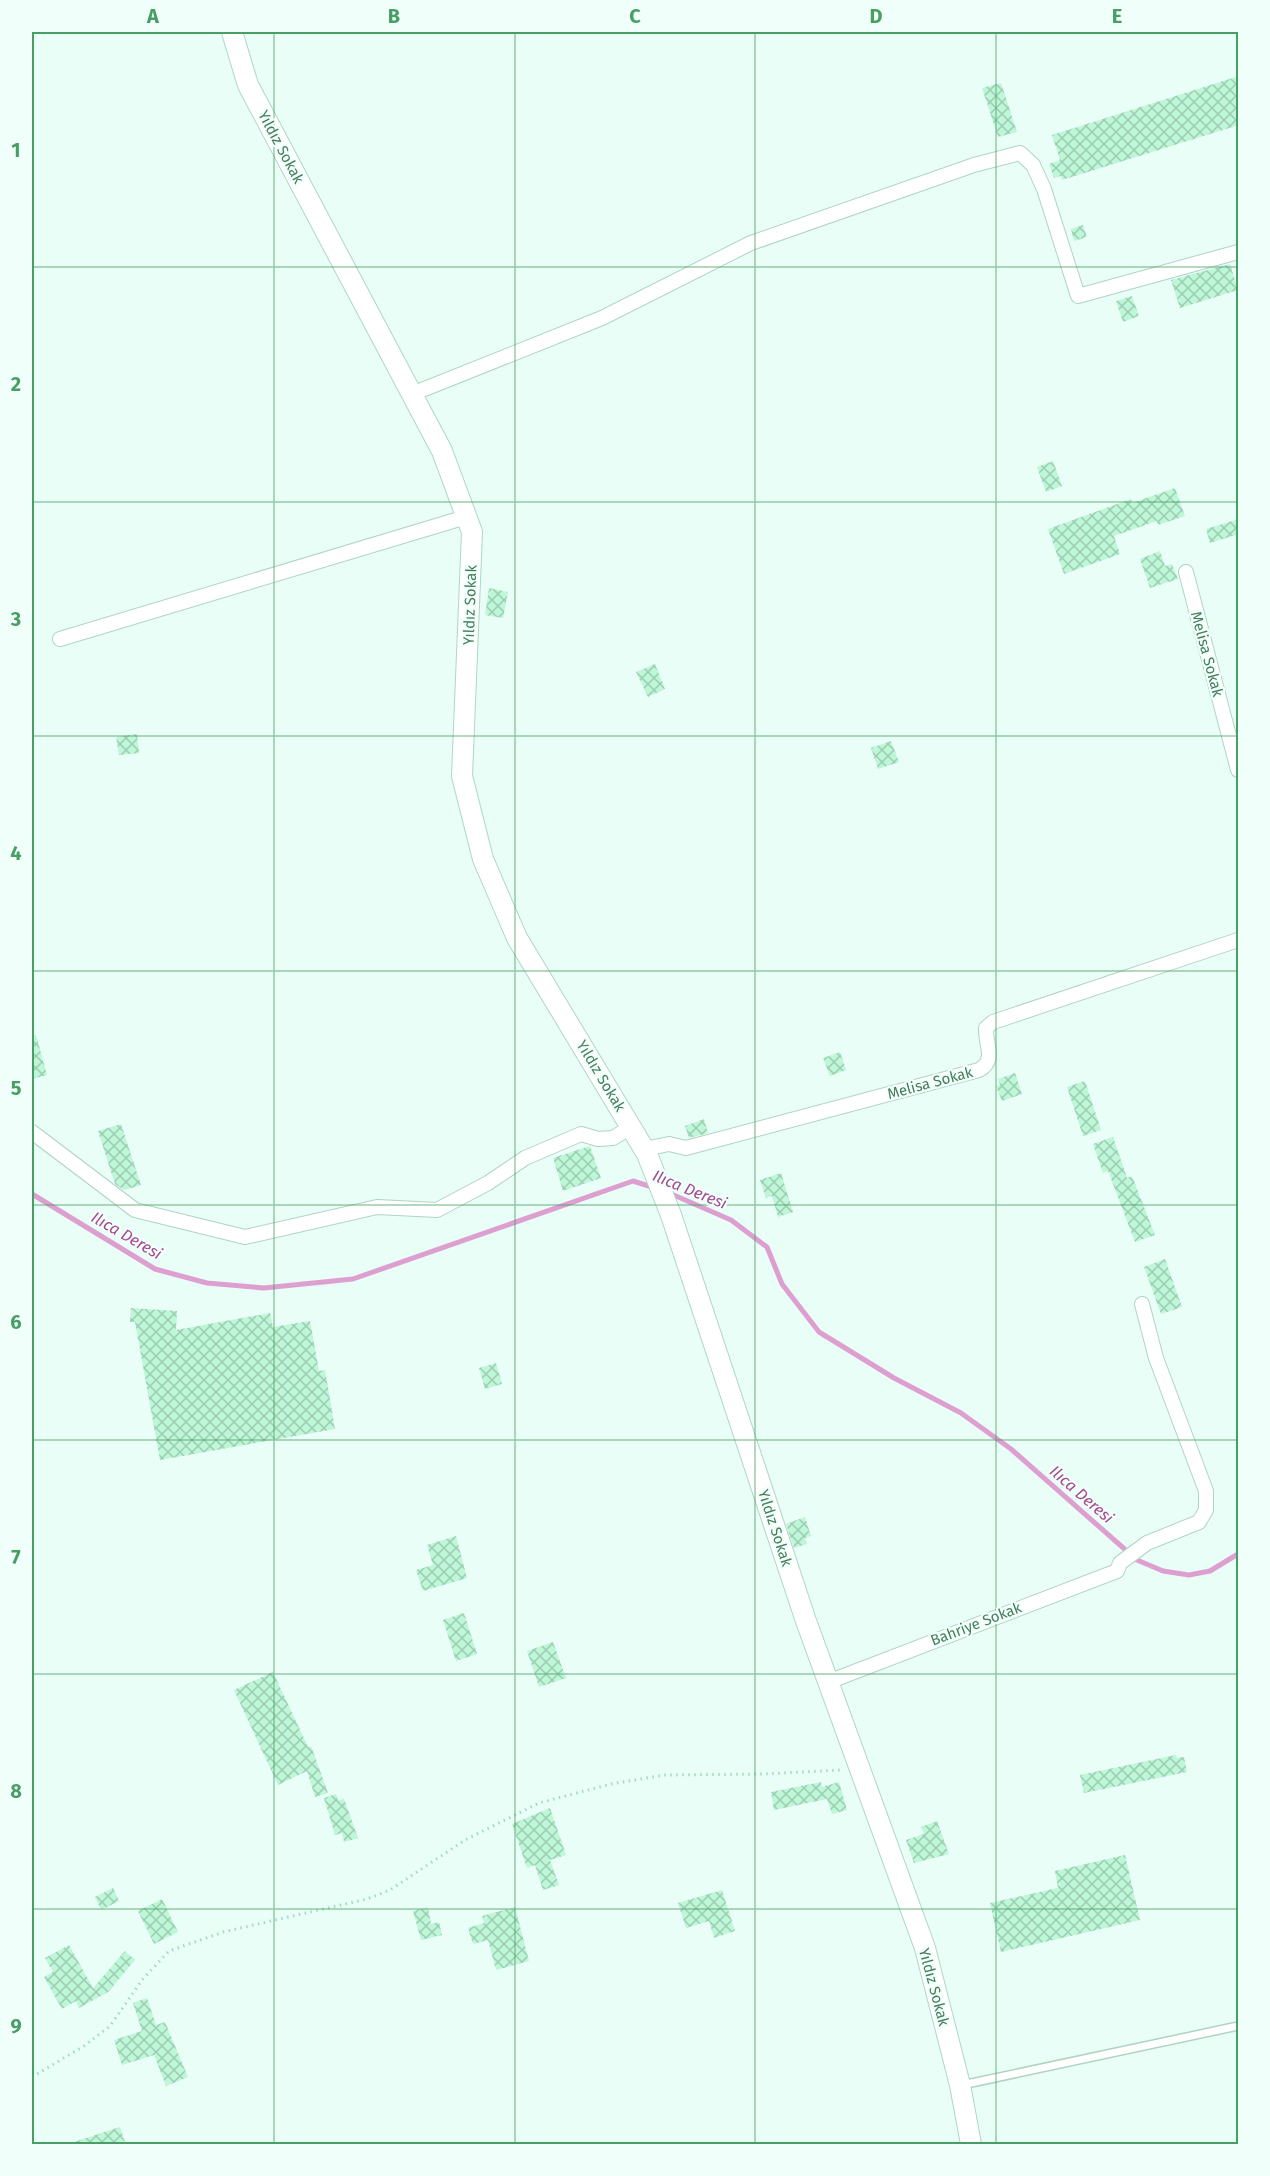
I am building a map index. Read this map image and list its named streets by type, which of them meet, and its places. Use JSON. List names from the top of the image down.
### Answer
{
  "streets": {
    "street": ["Yıldız Sokak", "Melisa Sokak", "Bahriye Sokak"]
  },
  "crossings": [
    ["Yıldız Sokak", "Melisa Sokak"],
    ["Yıldız Sokak", "Bahriye Sokak"]
  ],
  "water": ["Ilıca Deresi"],
  "grid": {
    "columns": [
      "A",
      "B",
      "C",
      "D",
      "E"
    ],
    "rows": [
      "1",
      "2",
      "3",
      "4",
      "5",
      "6",
      "7",
      "8",
      "9"
    ]
  }
}
